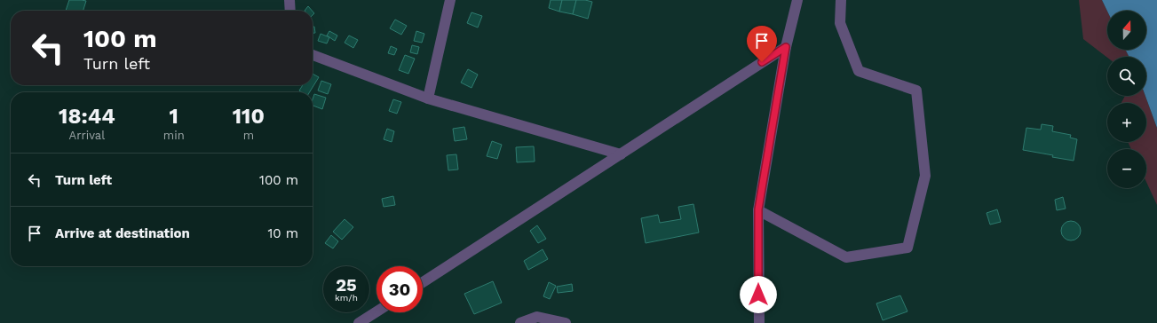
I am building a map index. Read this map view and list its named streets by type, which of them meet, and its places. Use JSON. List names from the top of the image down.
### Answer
{
  "north": "top",
  "page": {
    "map_buttons": ["+", "−"],
    "turn": ["100 m", "Turn left"],
    "eta": [
      "18:44",
      "Arrival",
      "1",
      "min",
      "110",
      "m"
    ],
    "list": [
      {
        "name": "Turn left",
        "value": "100 m"
      },
      {
        "name": "Arrive at destination",
        "value": "10 m"
      }
    ],
    "speed": "25 km/h",
    "limit": "30"
  }
}
